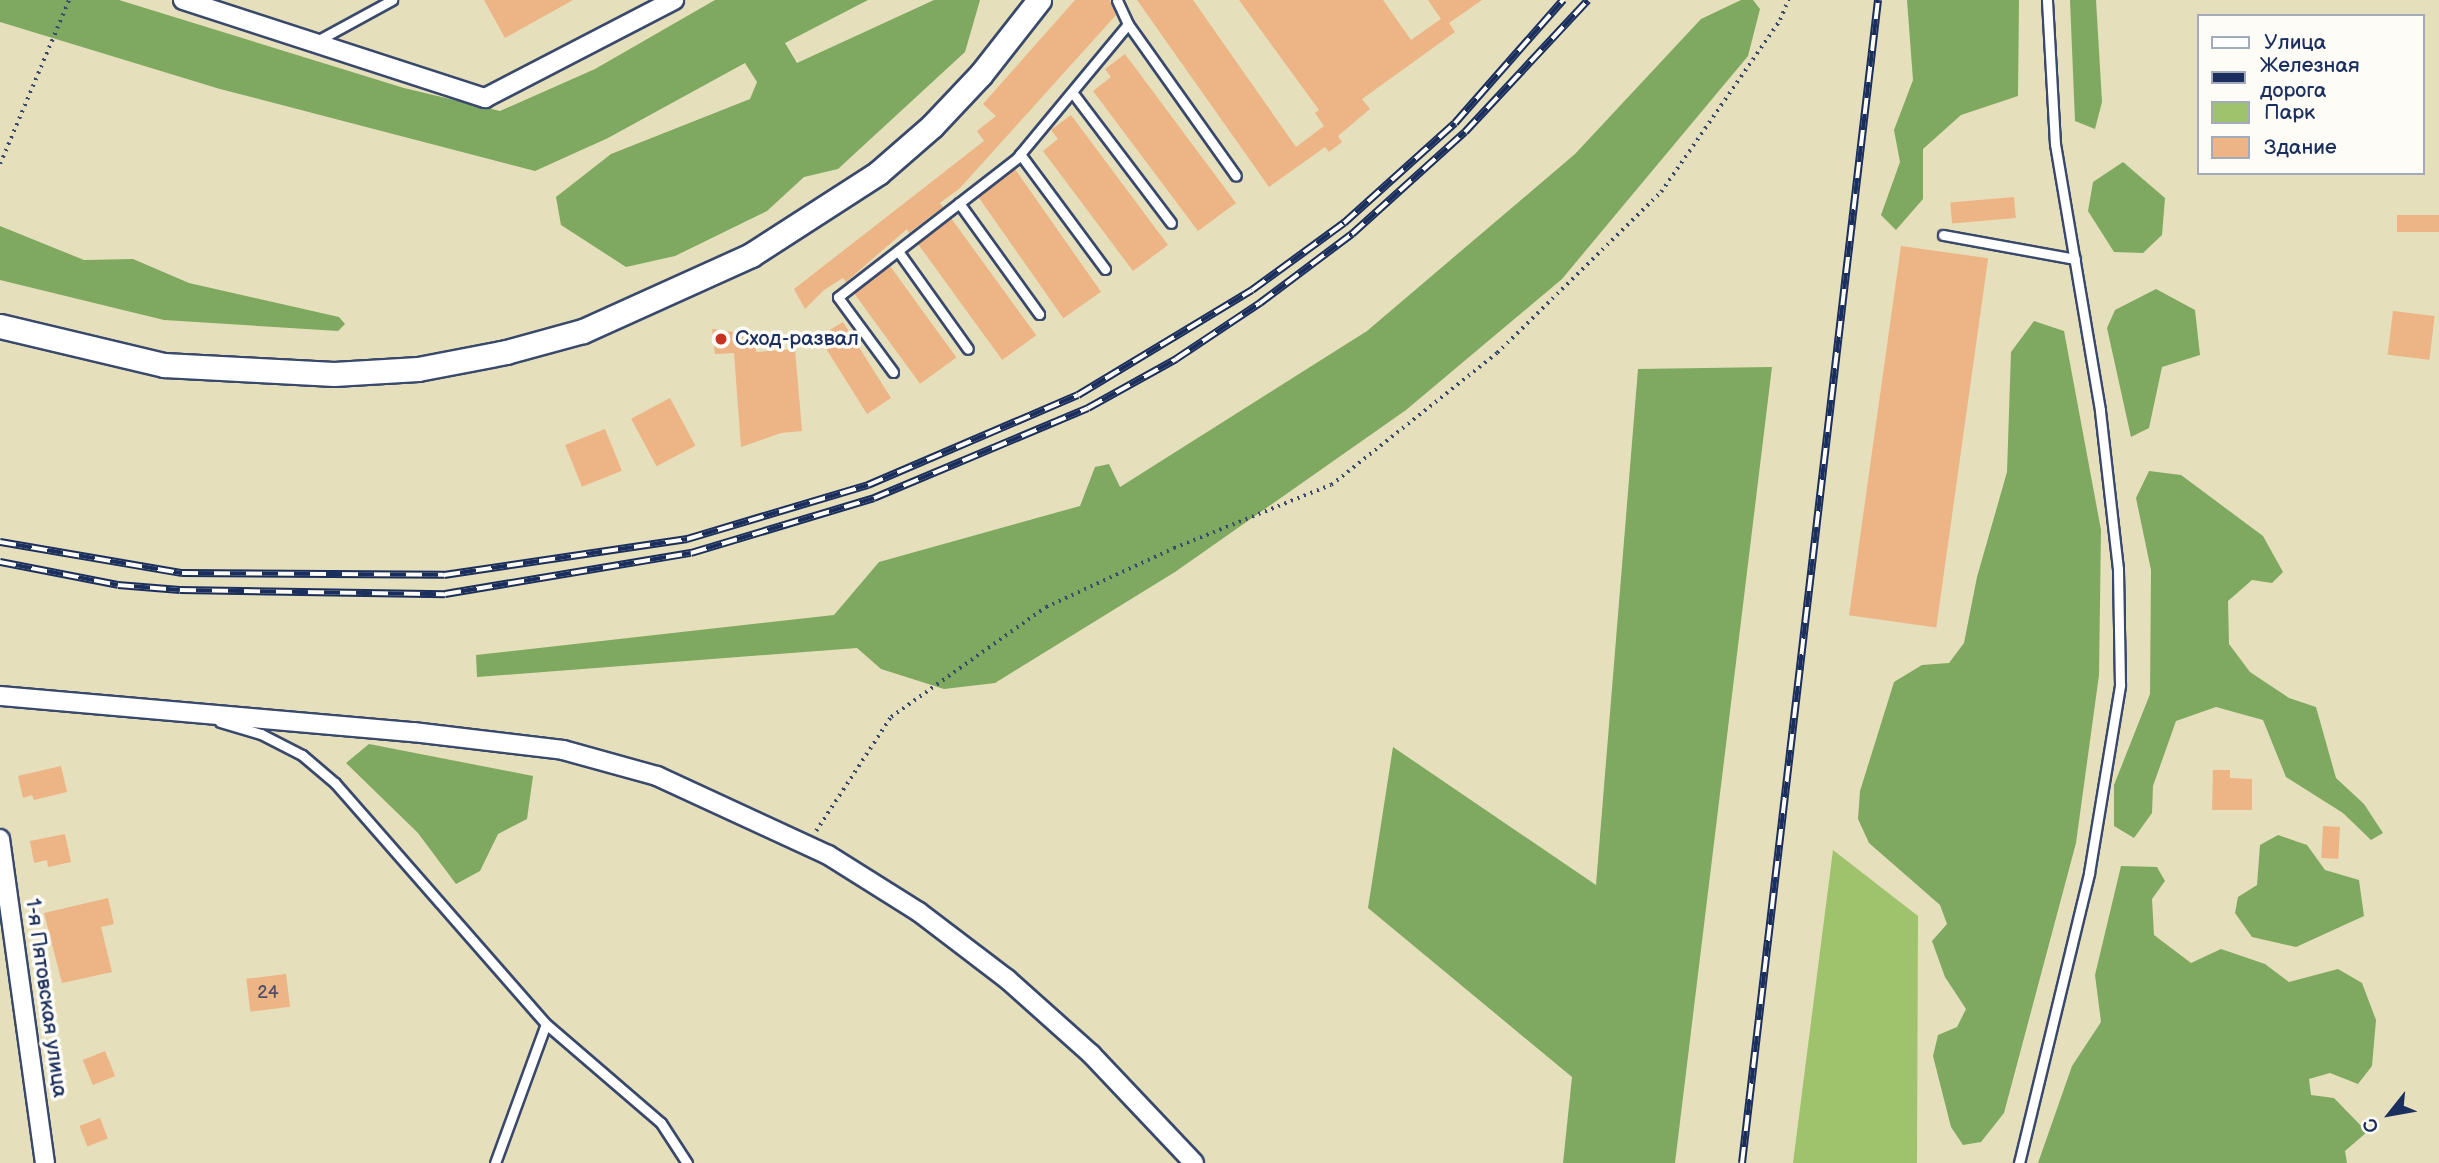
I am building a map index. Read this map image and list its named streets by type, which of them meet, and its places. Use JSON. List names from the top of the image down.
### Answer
{
  "streets": {
    "street": ["1-я Пятовская улица"]
  },
  "places": ["Сход-развал"],
  "house_numbers": ["24"],
  "legend": [
    "Улица",
    "Железная дорога",
    "Парк",
    "Здание"
  ],
  "north": "bottom left"
}
